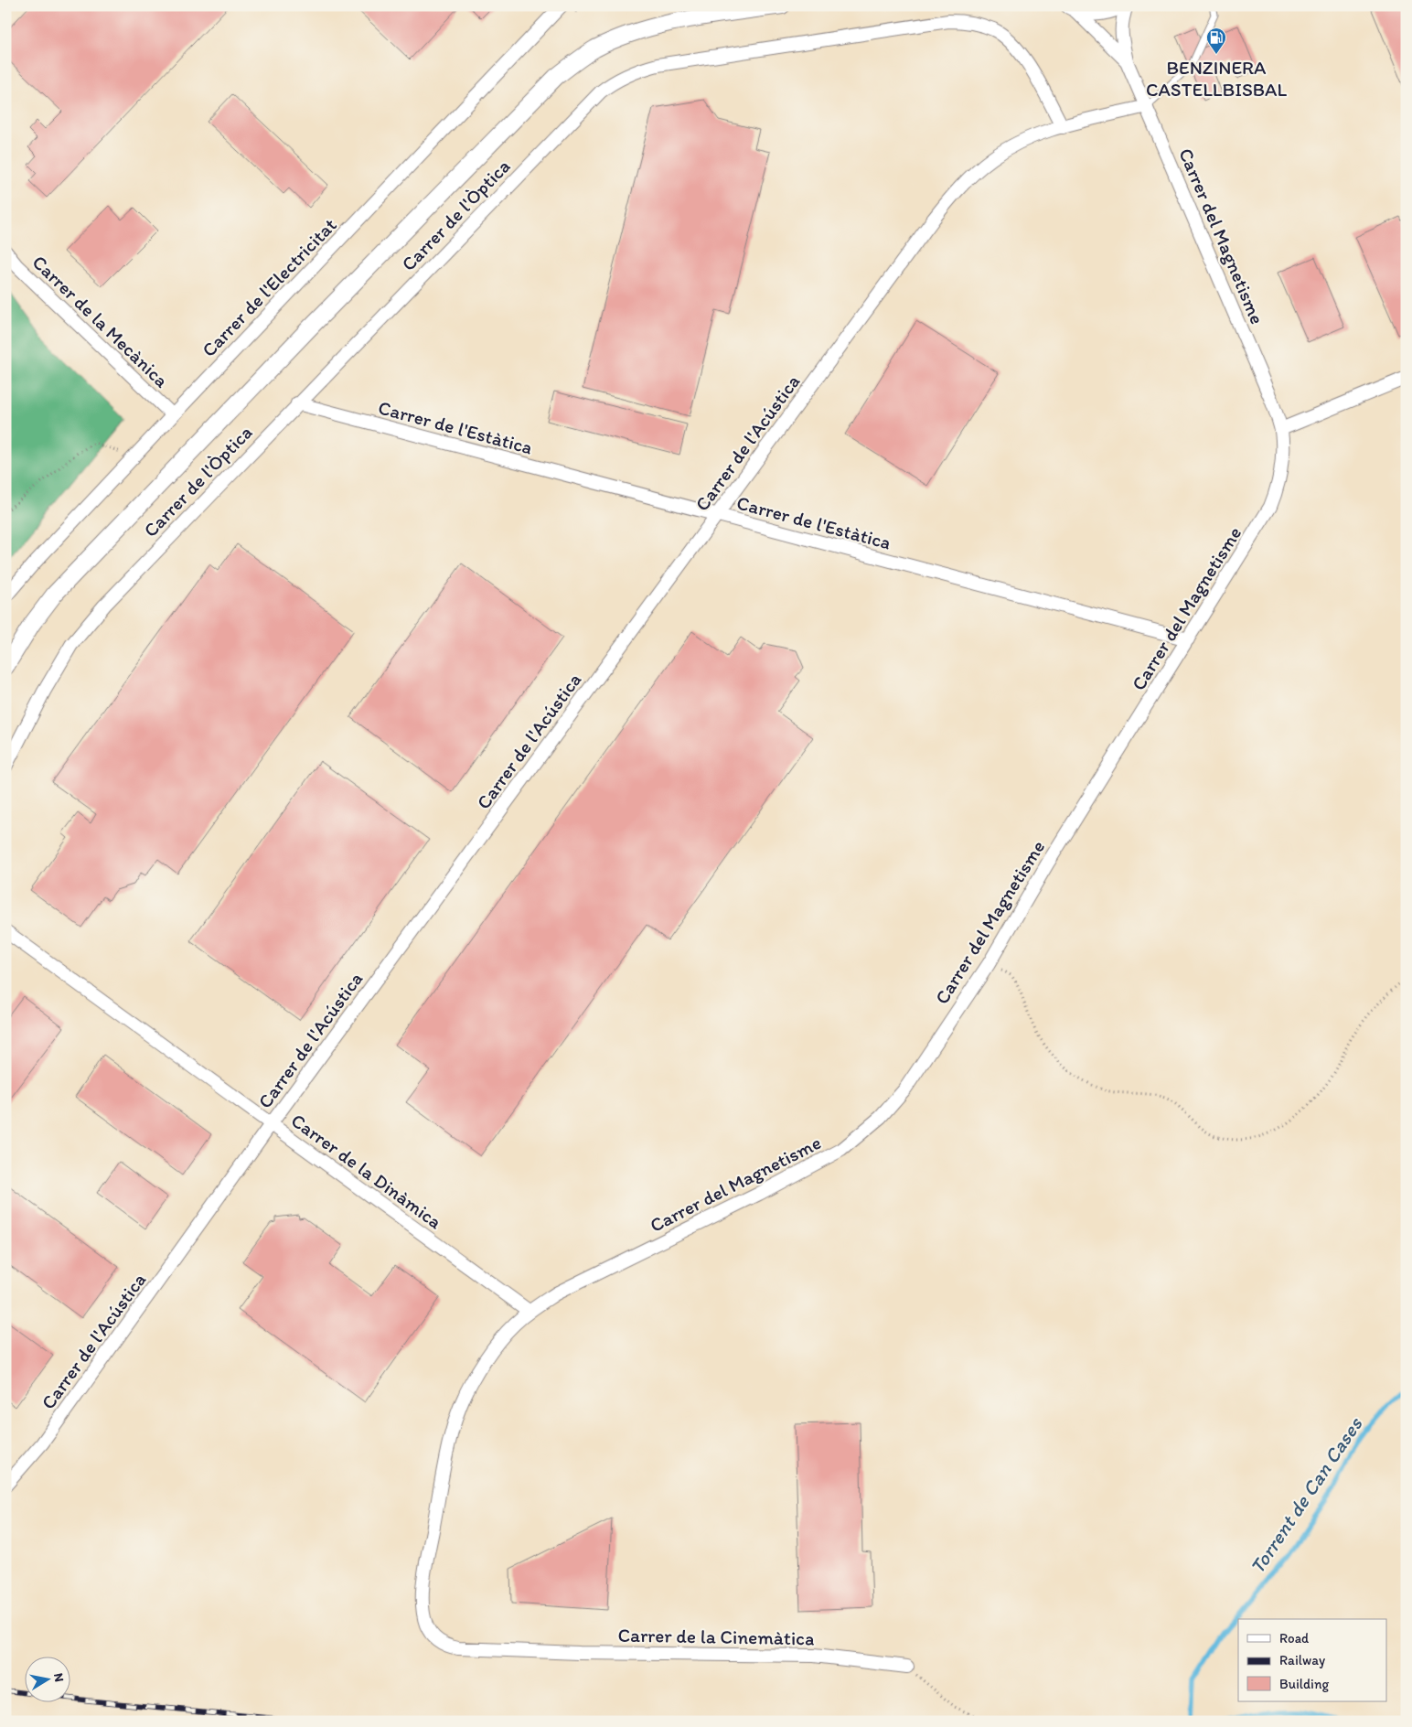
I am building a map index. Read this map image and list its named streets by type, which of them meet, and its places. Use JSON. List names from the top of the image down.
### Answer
{
  "streets": {
    "street": [
      "Carrer de l'Òptica",
      "Carrer del Magnetisme",
      "Carrer de l'Electricitat",
      "Carrer de la Mecànica",
      "Carrer de l'Estàtica",
      "Carrer de l'Acústica",
      "Carrer de la Dinàmica",
      "Carrer de la Cinemàtica"
    ]
  },
  "crossings": [
    ["Carrer de l'Òptica", "Carrer de l'Estàtica"],
    ["Carrer de l'Òptica", "Carrer de l'Acústica"],
    ["Carrer del Magnetisme", "Carrer de l'Estàtica"],
    ["Carrer del Magnetisme", "Carrer de l'Acústica"],
    ["Carrer del Magnetisme", "Carrer de la Dinàmica"],
    ["Carrer del Magnetisme", "Carrer de la Cinemàtica"],
    ["Carrer de l'Electricitat", "Carrer de la Mecànica"],
    ["Carrer de l'Estàtica", "Carrer de l'Acústica"],
    ["Carrer de l'Acústica", "Carrer de la Dinàmica"]
  ],
  "water": ["Torrent de Can Cases"],
  "places": {
    "fuel station": ["BENZINERA CASTELLBISBAL"]
  },
  "legend": ["Road", "Railway", "Building"],
  "north": "right"
}
